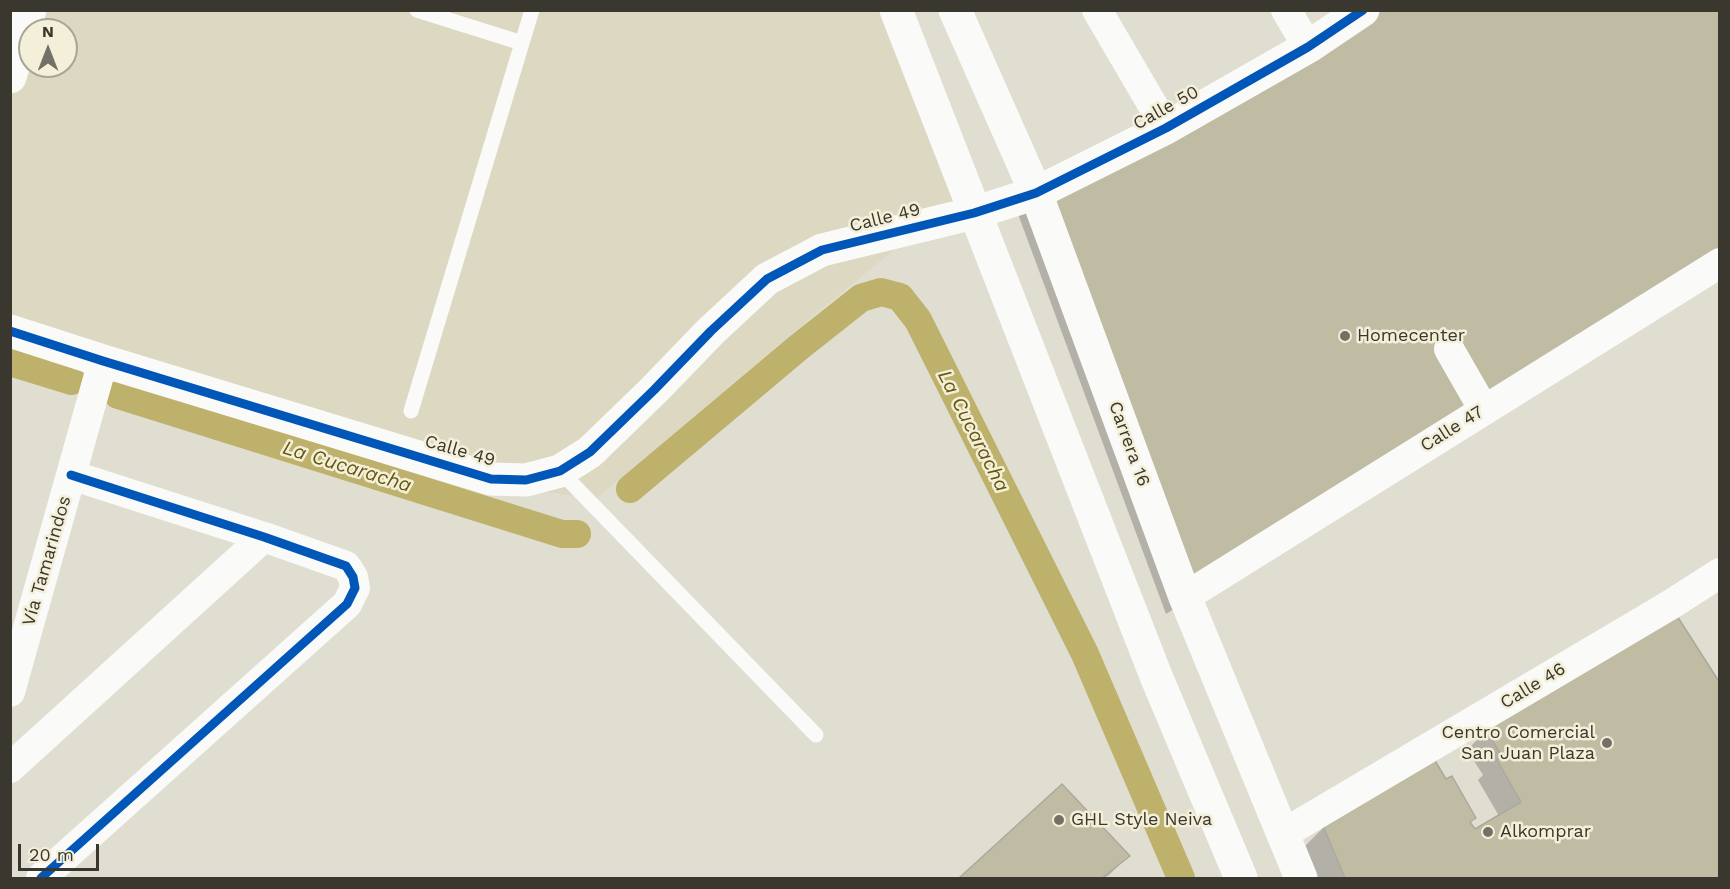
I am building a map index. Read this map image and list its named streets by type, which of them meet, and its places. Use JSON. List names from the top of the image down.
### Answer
{
  "streets": {
    "main road": ["Calle 50", "Calle 49", "Carrera 16"],
    "street": ["Calle 47", "Vía Tamarindos", "Calle 46"]
  },
  "crossings": [
    ["Calle 50", "Calle 49"],
    ["Calle 50", "Carrera 16"],
    ["Calle 49", "Vía Tamarindos"],
    ["Calle 47", "Carrera 16"],
    ["Carrera 16", "Calle 46"]
  ],
  "water": ["La Cucaracha"],
  "places": [
    "Homecenter",
    "Centro Comercial San Juan Plaza",
    "GHL Style Neiva",
    "Alkomprar"
  ],
  "scale_bar": "20 m",
  "north": "top"
}
